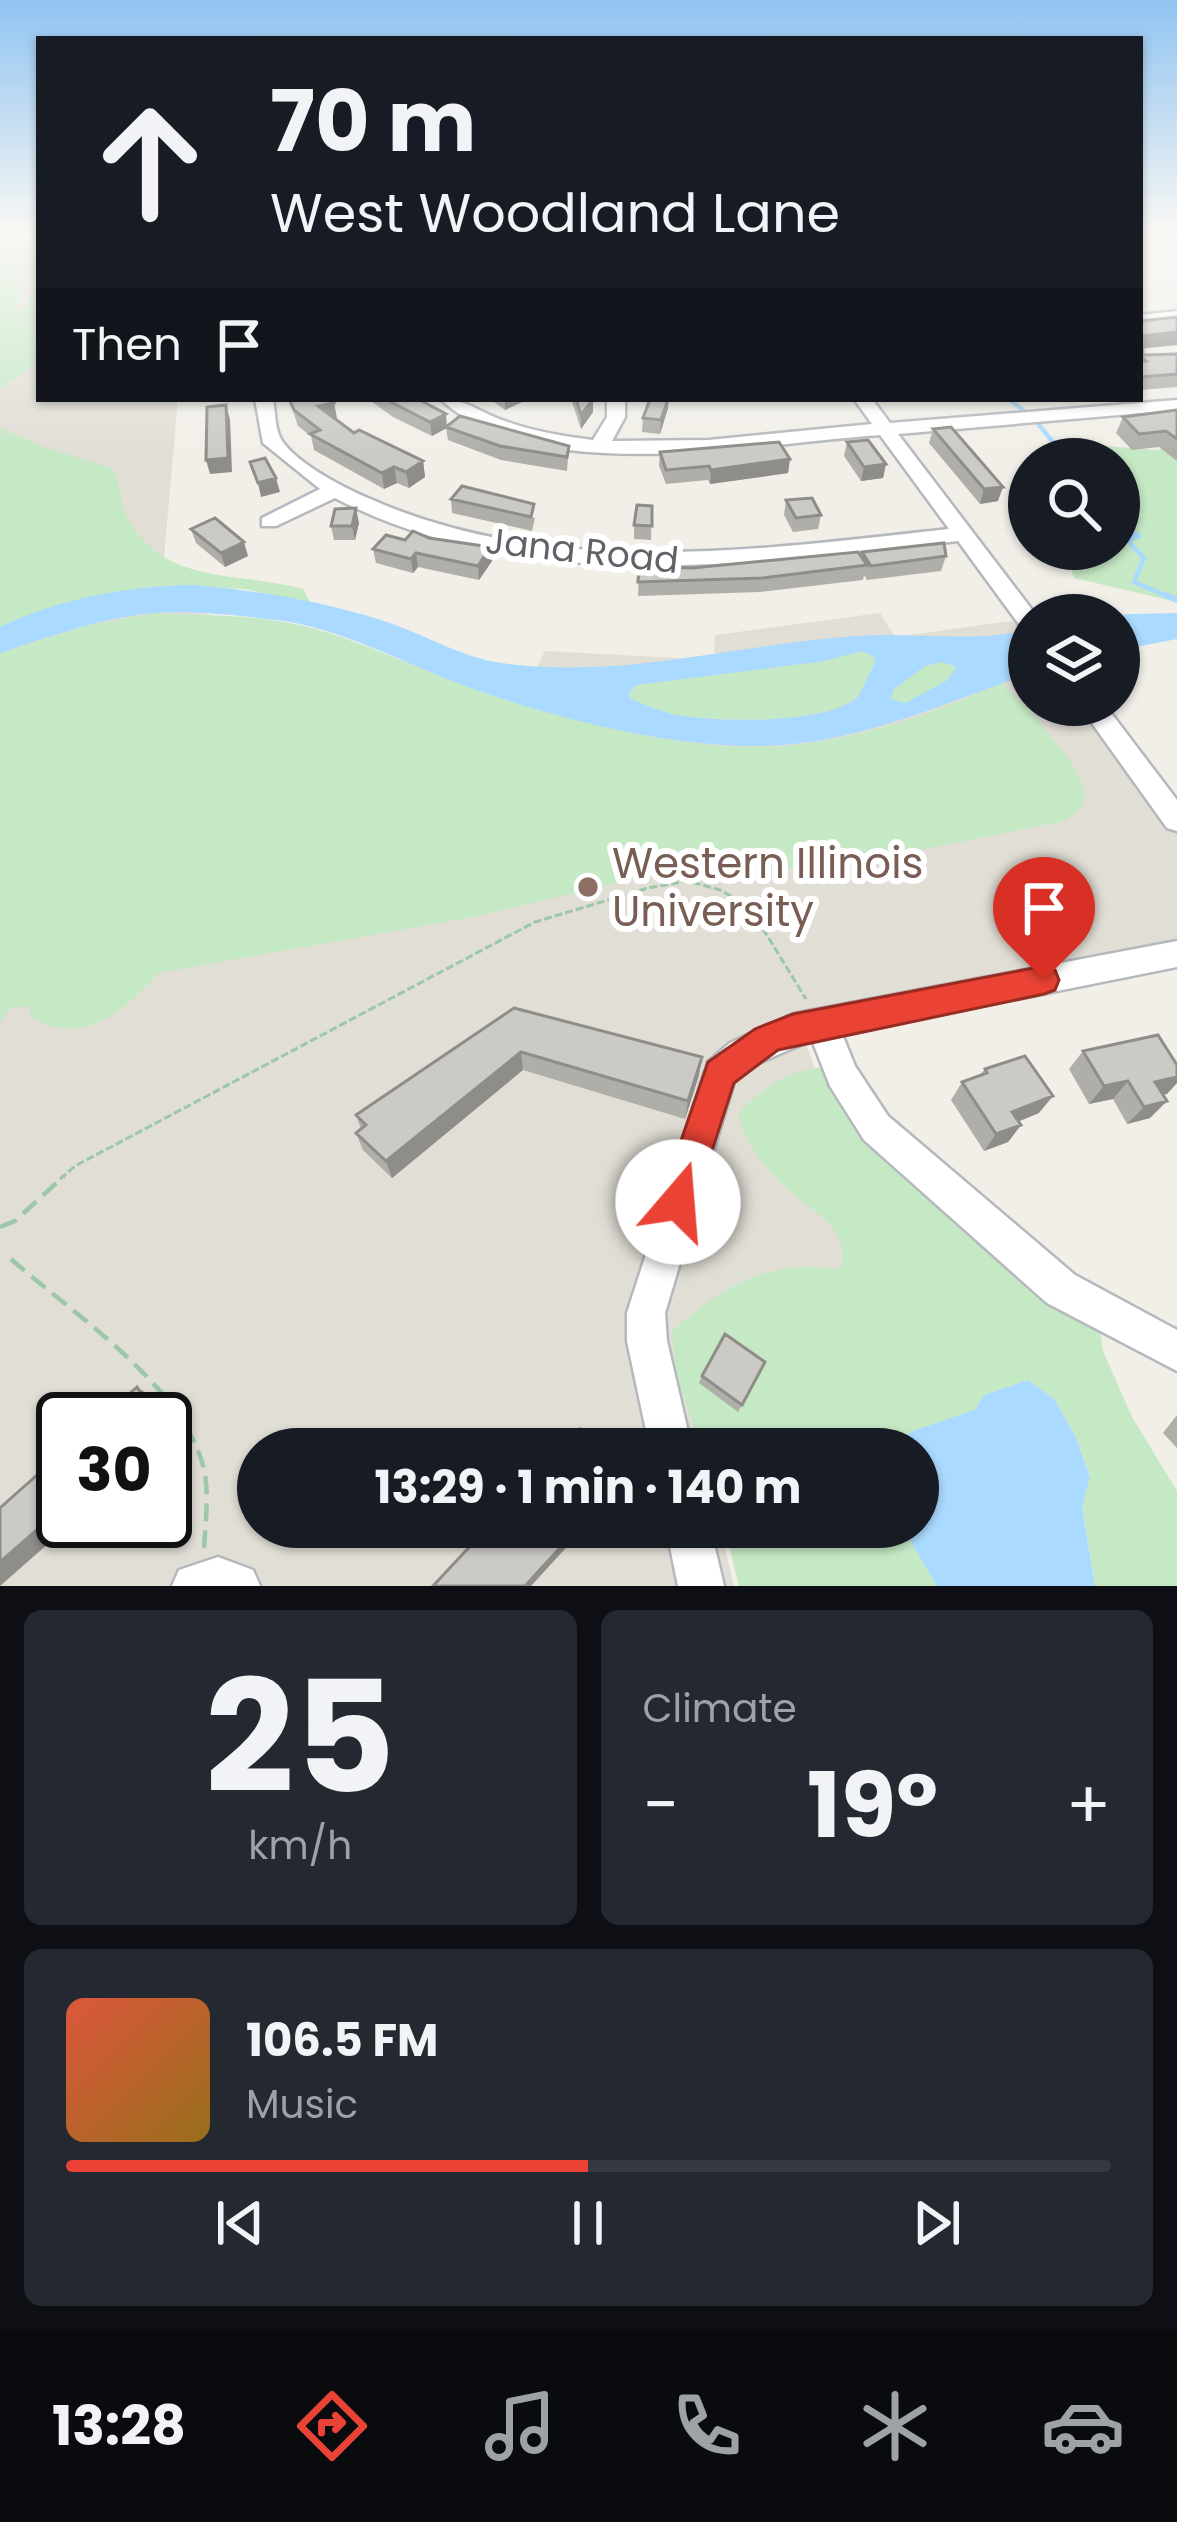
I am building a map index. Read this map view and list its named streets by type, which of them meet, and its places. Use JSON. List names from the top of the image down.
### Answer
{
  "streets": {
    "street": ["Jana Road"]
  },
  "places": ["Western Illinois University"],
  "page": {
    "turn": ["70 m", "West Woodland Lane"],
    "then": "Then",
    "limit": "30",
    "trip": "13:29 · 1 min · 140 m",
    "tile": [
      ["25", "km/h"],
      "Climate"
    ],
    "heat": ["−", "19°", "+"],
    "song": ["106.5 FM", "Music"],
    "tabs": "13:28"
  }
}
